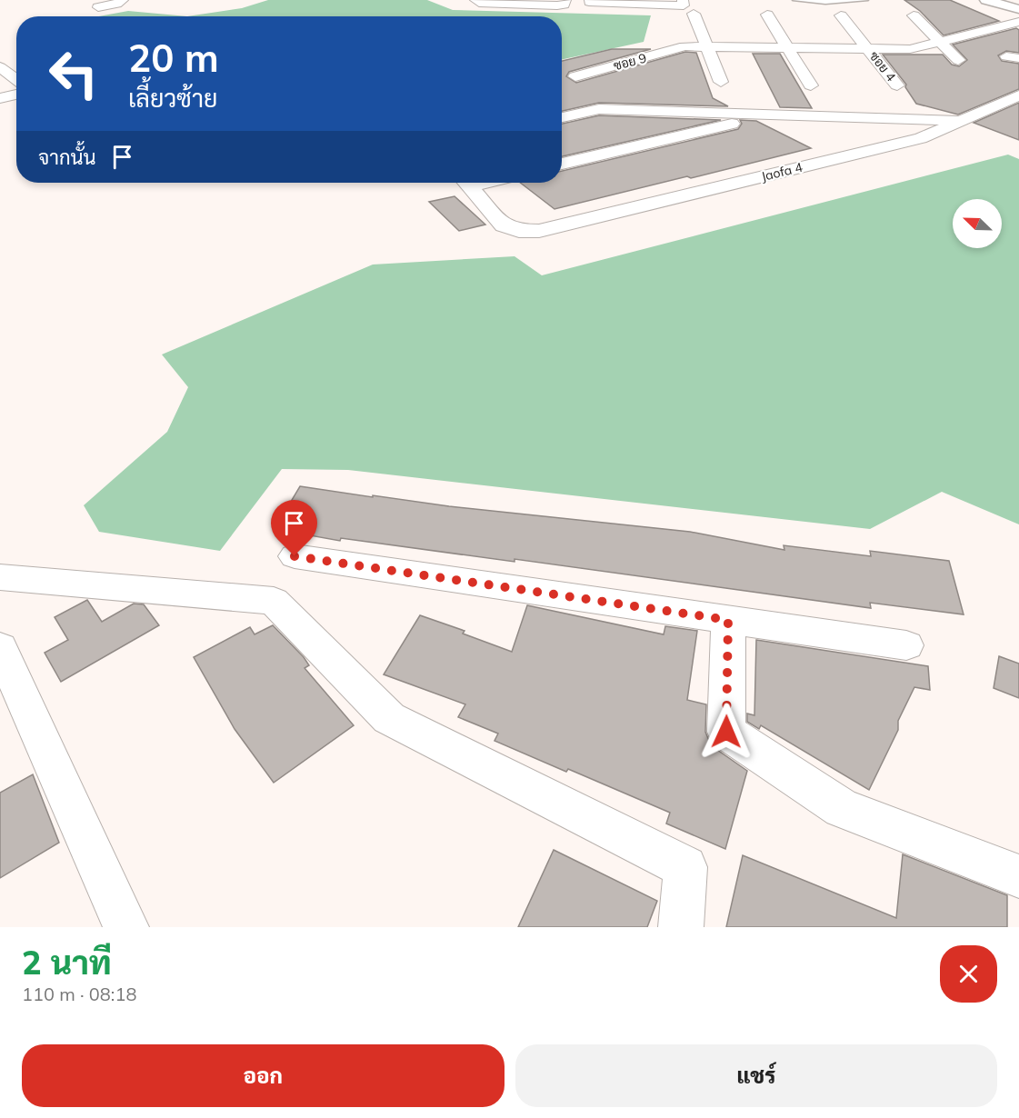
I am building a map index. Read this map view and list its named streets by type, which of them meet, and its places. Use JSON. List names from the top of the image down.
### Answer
{
  "streets": {
    "street": ["ซอย 9", "ซอย 4", "Jaofa 4"]
  },
  "crossings": [
    ["ซอย 9", "ซอย 4"]
  ],
  "north": "top left",
  "page": {
    "turn": ["20 m", "เลี้ยวซ้าย"],
    "then": "จากนั้น",
    "heading": ["2 นาที", "110 m · 08:18"],
    "buttons": ["ออก", "แชร์"]
  }
}
